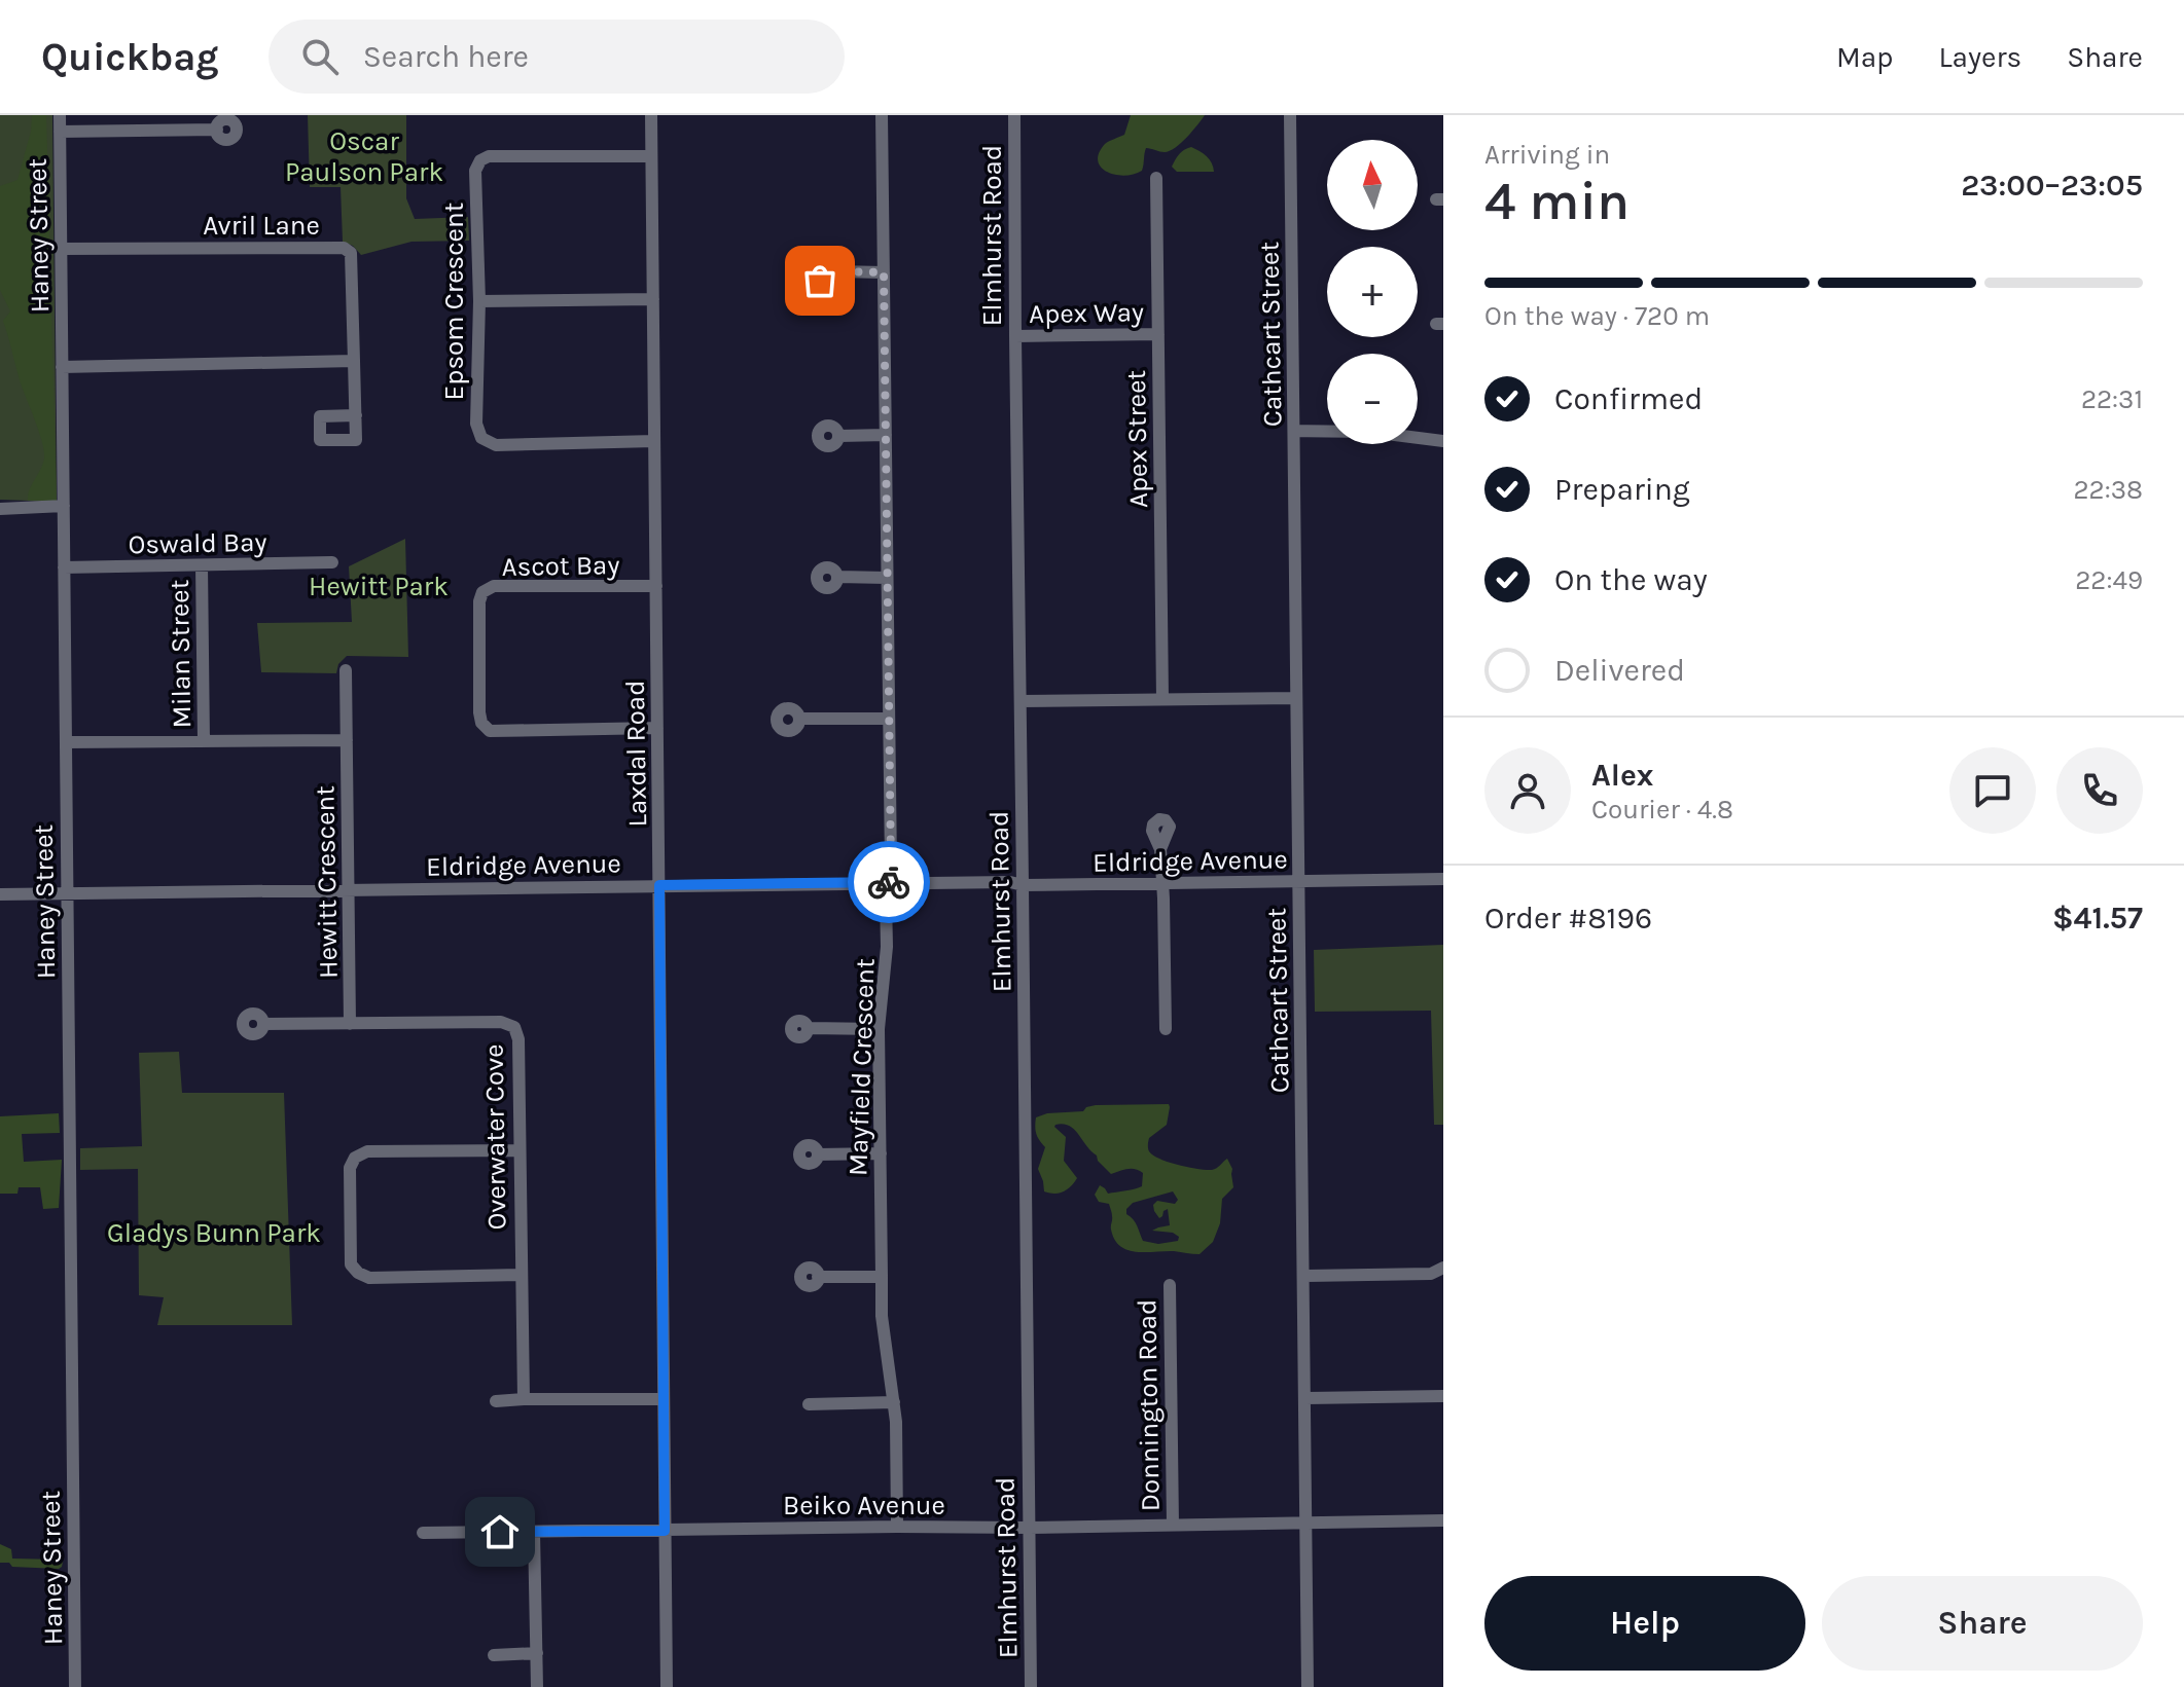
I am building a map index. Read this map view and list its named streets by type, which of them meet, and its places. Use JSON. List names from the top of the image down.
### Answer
{
  "streets": {
    "street": [
      "Avril Lane",
      "Haney Street",
      "Elmhurst Road",
      "Epsom Crescent",
      "Apex Way",
      "Cathcart Street",
      "Apex Street",
      "Oswald Bay",
      "Ascot Bay",
      "Milan Street",
      "Laxdal Road",
      "Eldridge Avenue",
      "Hewitt Crescent",
      "Mayfield Crescent",
      "Overwater Cove",
      "Donnington Road",
      "Beiko Avenue"
    ]
  },
  "crossings": [
    ["Avril Lane", "Haney Street"],
    ["Haney Street", "Oswald Bay"],
    ["Haney Street", "Eldridge Avenue"],
    ["Elmhurst Road", "Apex Way"],
    ["Elmhurst Road", "Eldridge Avenue"],
    ["Elmhurst Road", "Beiko Avenue"],
    ["Epsom Crescent", "Laxdal Road"],
    ["Apex Way", "Apex Street"],
    ["Cathcart Street", "Eldridge Avenue"],
    ["Cathcart Street", "Beiko Avenue"],
    ["Oswald Bay", "Milan Street"],
    ["Ascot Bay", "Laxdal Road"],
    ["Laxdal Road", "Eldridge Avenue"],
    ["Laxdal Road", "Beiko Avenue"],
    ["Eldridge Avenue", "Hewitt Crescent"],
    ["Eldridge Avenue", "Mayfield Crescent"],
    ["Hewitt Crescent", "Overwater Cove"],
    ["Mayfield Crescent", "Beiko Avenue"],
    ["Donnington Road", "Beiko Avenue"]
  ],
  "parks": ["Oscar Paulson Park", "Hewitt Park", "Gladys Bunn Park"],
  "north": "top",
  "page": {
    "header": "Quickbag",
    "search": "Search here",
    "nav": ["Map", "Layers", "Share"],
    "heading": ["4 min", "Arriving in", "23:00–23:05"],
    "panel": [
      "Alex",
      "Courier · 4.8",
      "Order #8196",
      "$41.57"
    ],
    "map_buttons": ["+", "−"],
    "bar": "On the way · 720 m",
    "list": [
      ["Confirmed", "22:31"],
      ["Preparing", "22:38"],
      ["On the way", "22:49"],
      "Delivered"
    ],
    "buttons": ["Help", "Share"]
  }
}
